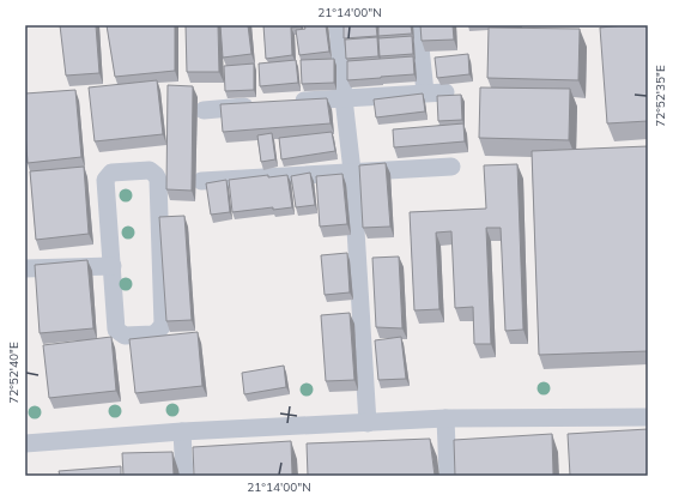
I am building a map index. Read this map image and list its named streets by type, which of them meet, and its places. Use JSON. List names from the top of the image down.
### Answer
{
  "coordinates": ["21°14'00\"N", "72°52'35\"E", "72°52'40\"E"]
}
